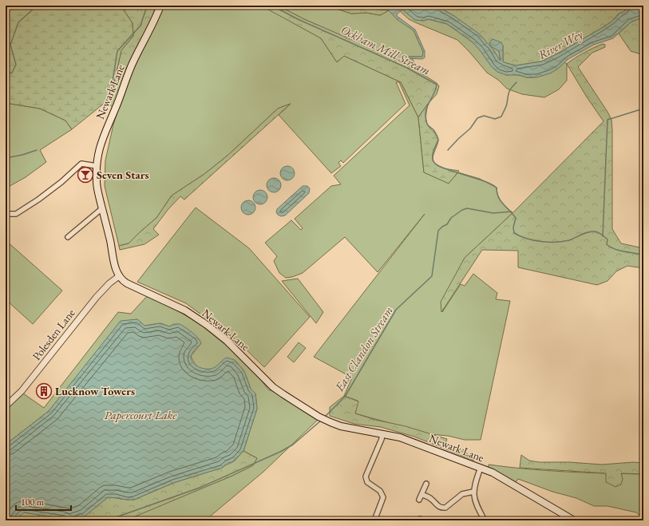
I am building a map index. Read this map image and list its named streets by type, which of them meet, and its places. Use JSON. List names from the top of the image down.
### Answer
{
  "streets": {
    "main road": ["Newark Lane"],
    "street": ["Polesden Lane"]
  },
  "crossings": [
    ["Newark Lane", "Polesden Lane"]
  ],
  "water": [
    "River Wey",
    "Ockham Mill Stream",
    "East Clandon Stream",
    "Papercourt Lake"
  ],
  "places": {
    "bar": ["Seven Stars"],
    "building": ["Lucknow Towers"]
  },
  "scale_bar": "100 m"
}
